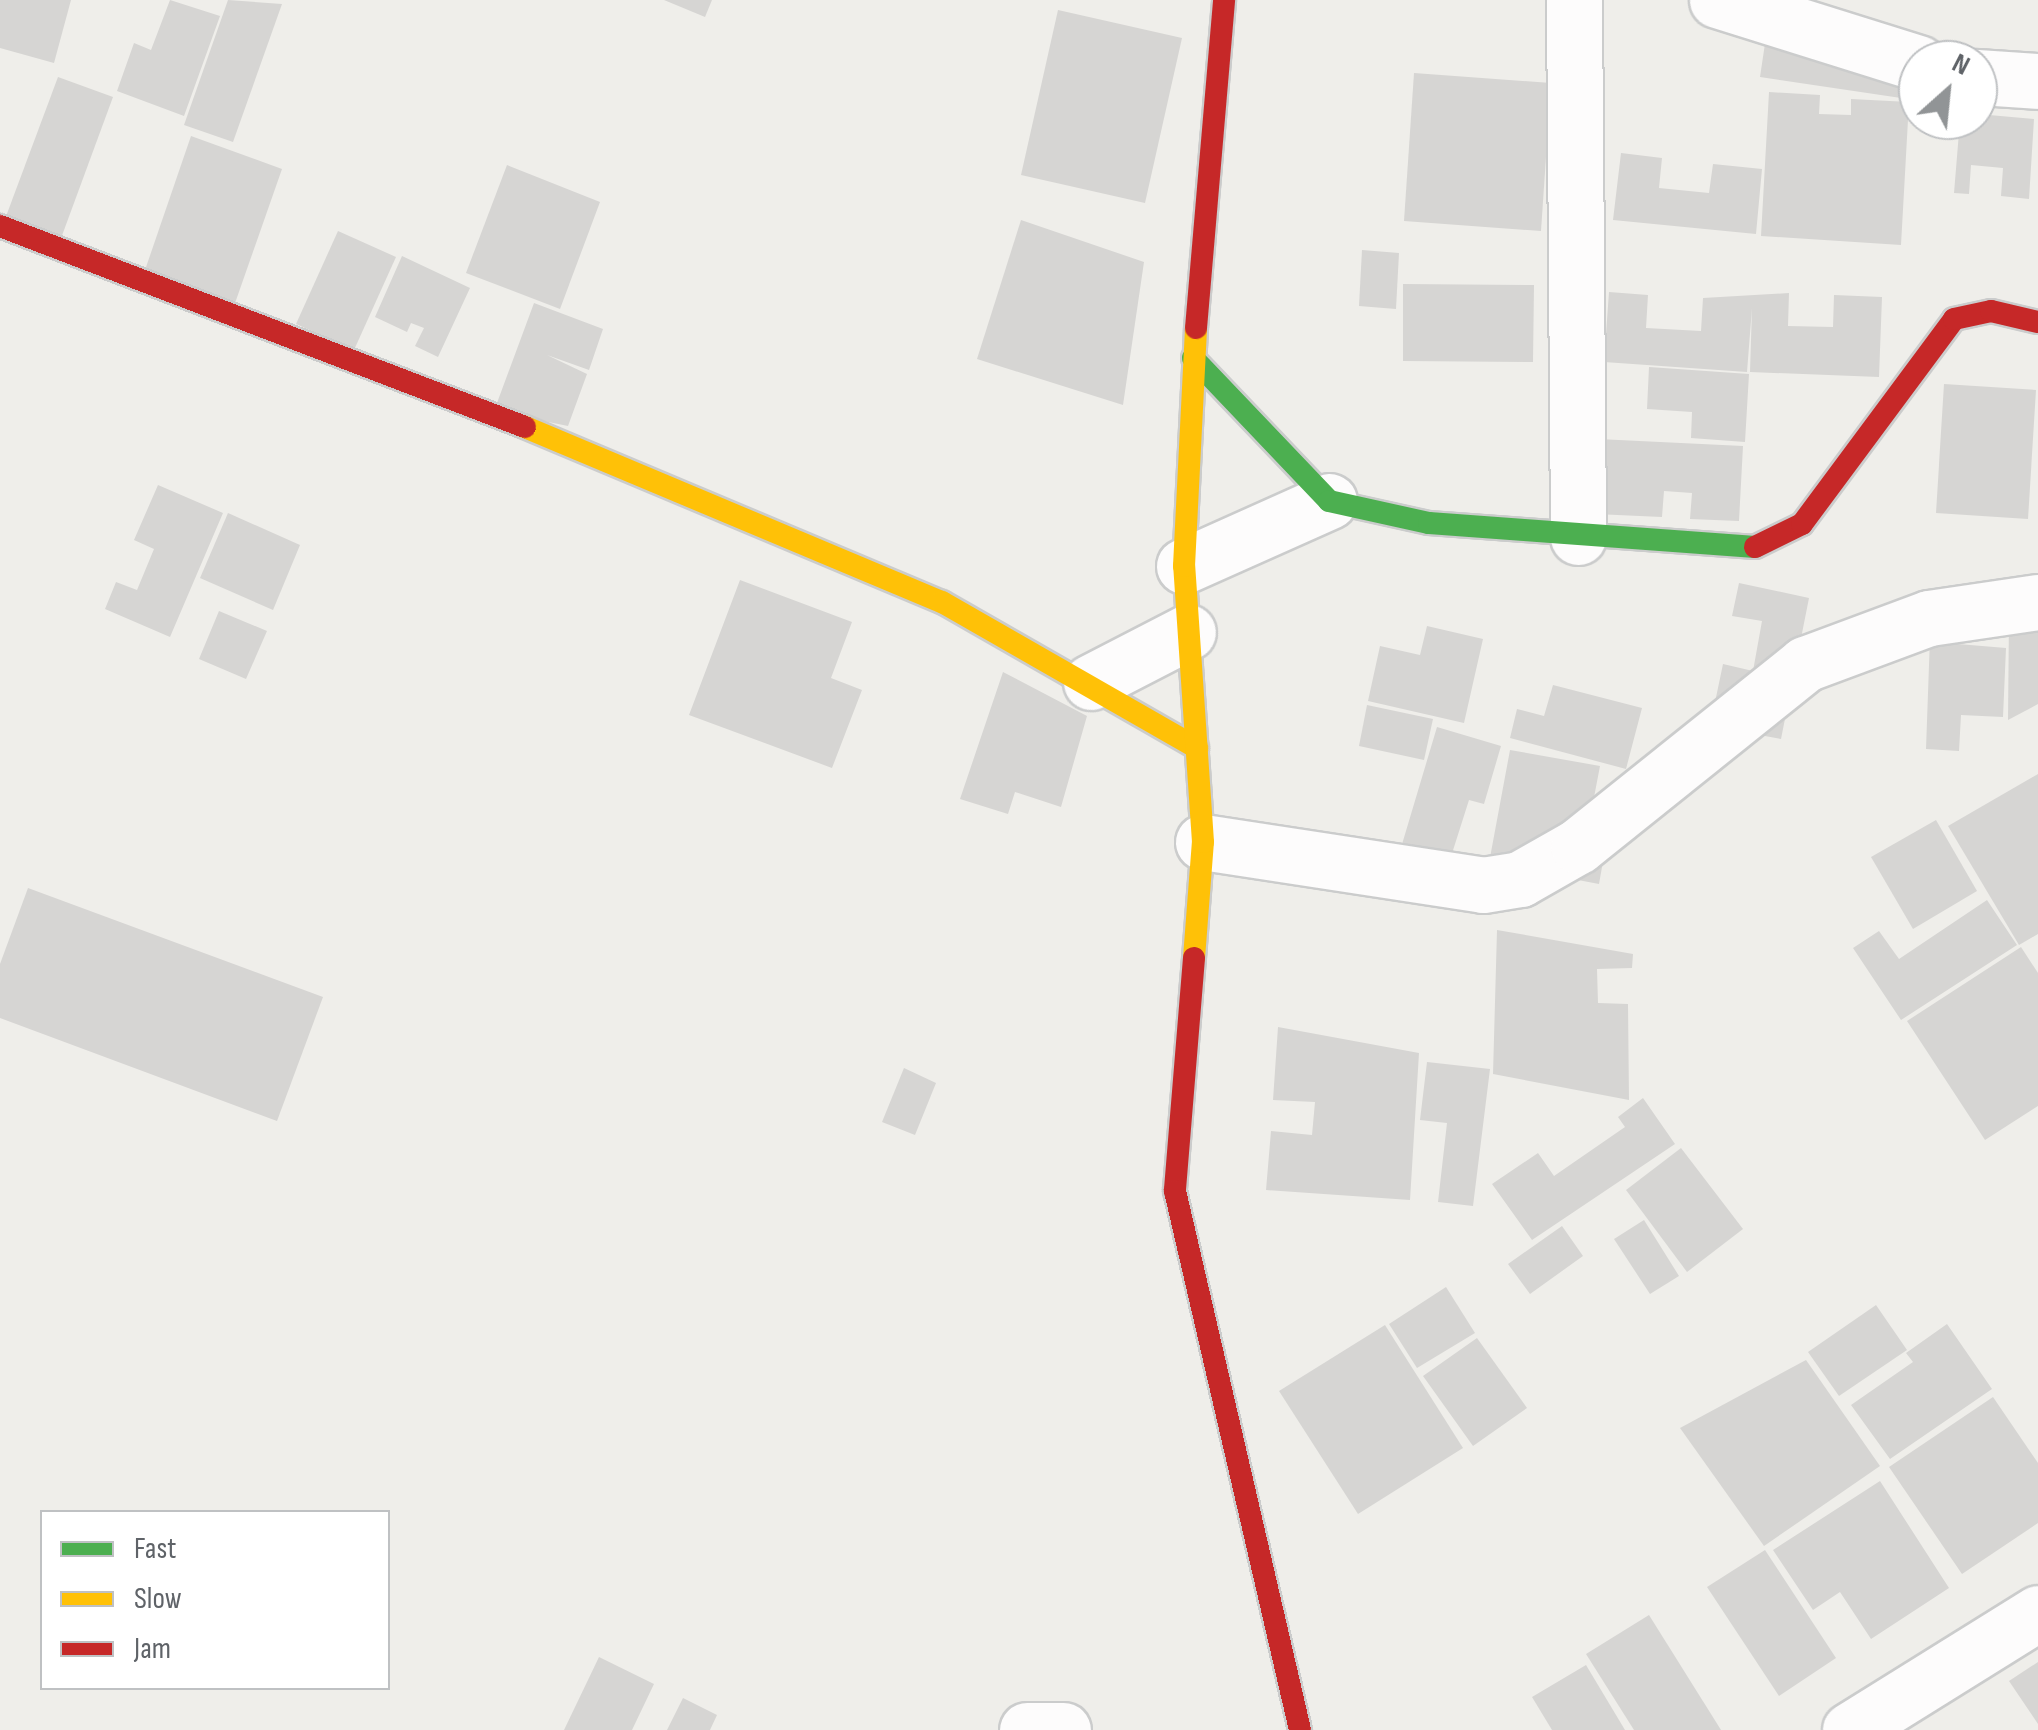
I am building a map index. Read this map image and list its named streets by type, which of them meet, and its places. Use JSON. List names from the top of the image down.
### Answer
{
  "legend": ["Fast", "Slow", "Jam"],
  "north": "top right"
}
